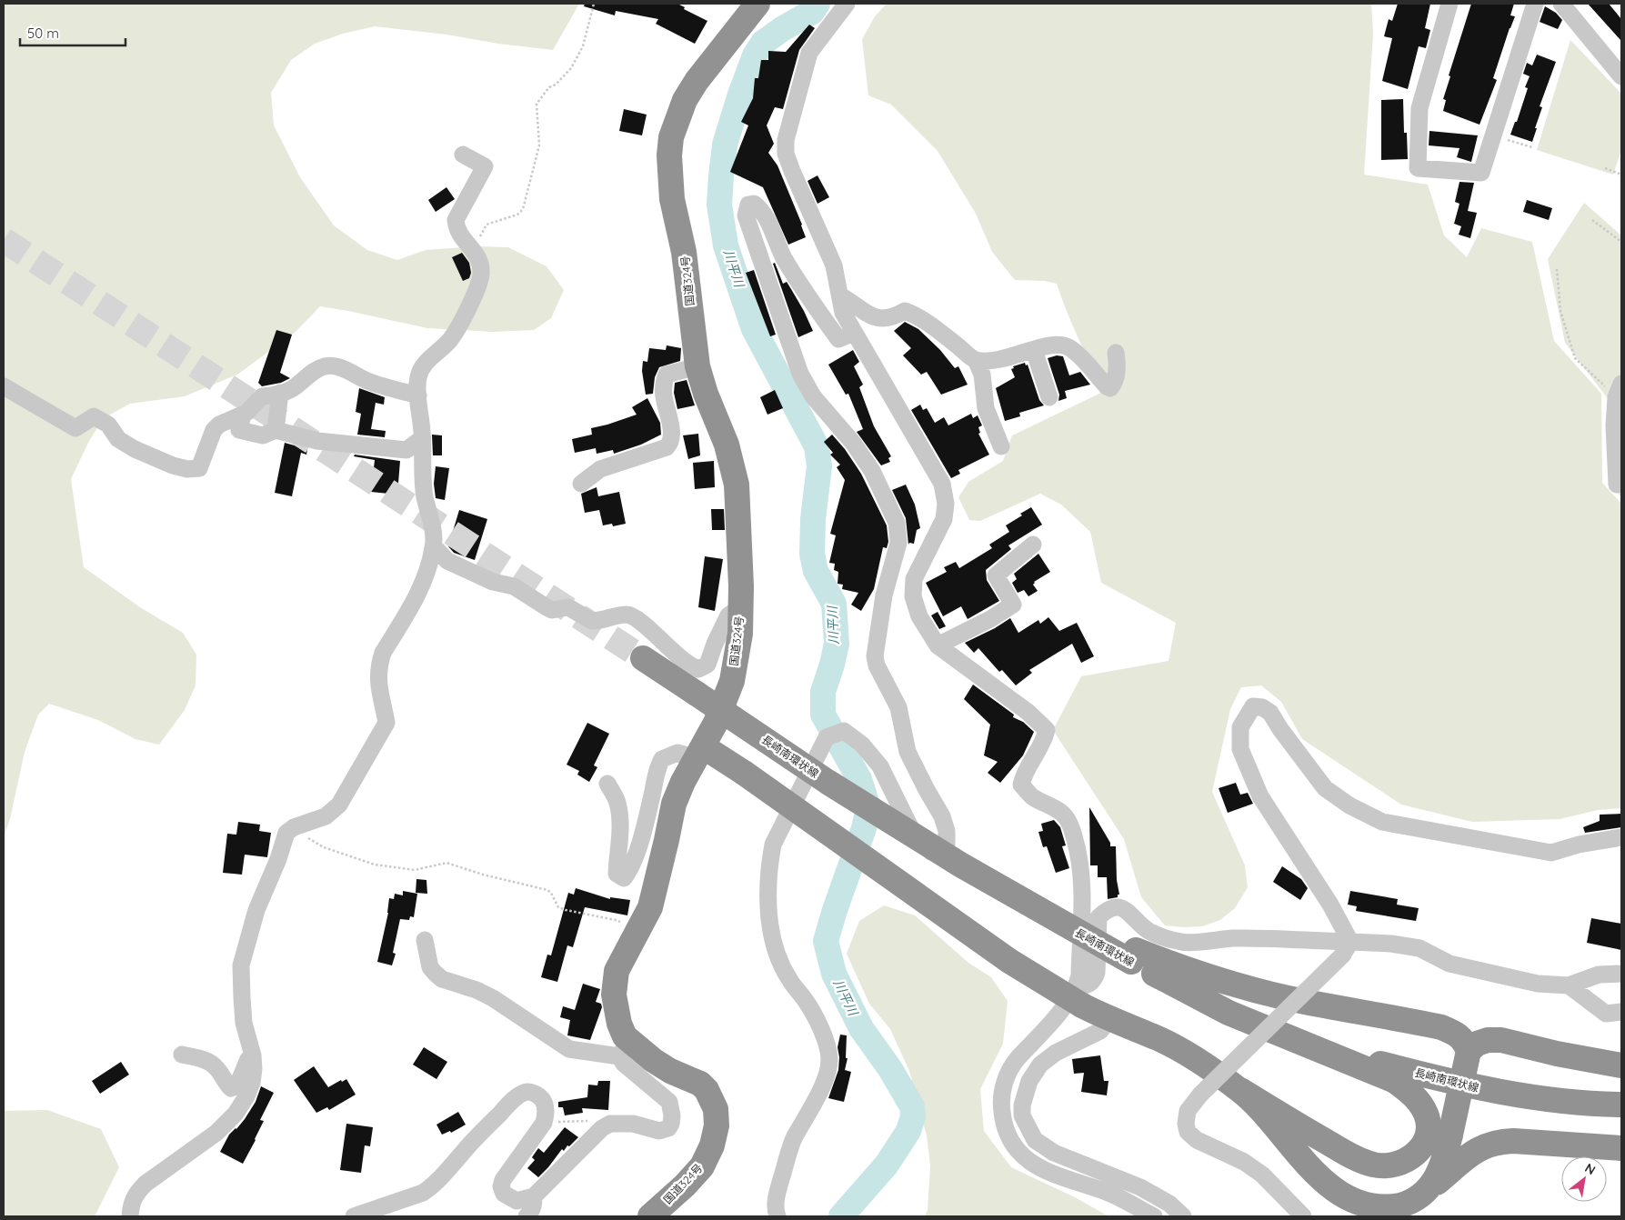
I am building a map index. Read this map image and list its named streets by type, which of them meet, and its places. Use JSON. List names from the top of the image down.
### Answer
{
  "streets": {
    "highway": ["国道324号", "長崎南環状線"]
  },
  "water": ["川平川"],
  "scale_bar": "50 m",
  "north": "top right"
}
